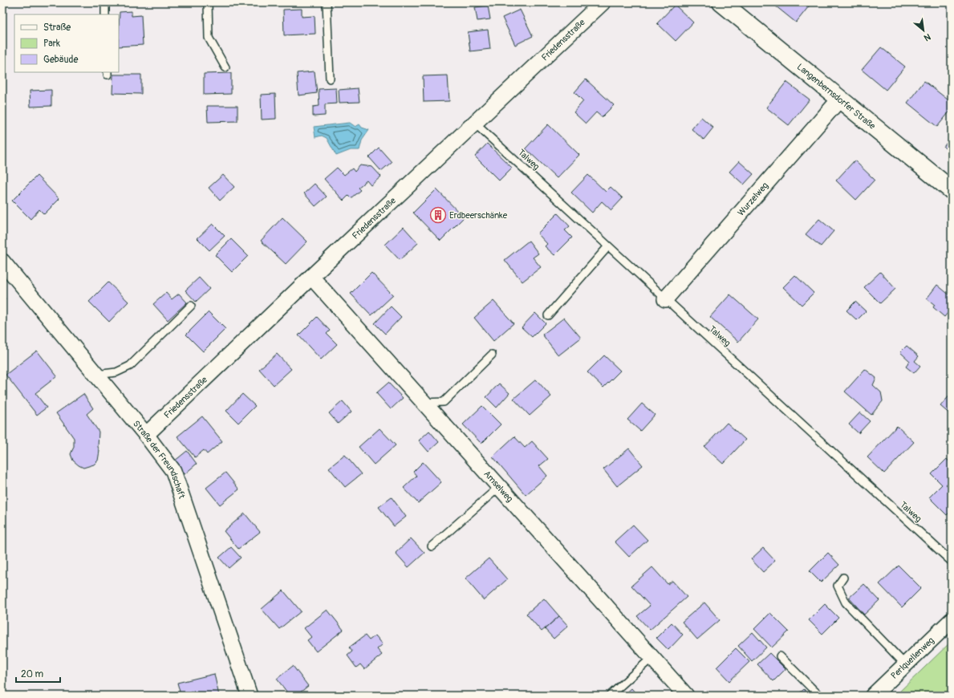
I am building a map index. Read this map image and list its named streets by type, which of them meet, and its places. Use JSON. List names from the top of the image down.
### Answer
{
  "streets": {
    "street": [
      "Friedensstraße",
      "Langenbernsdorfer Straße",
      "Wurzelweg",
      "Straße der Freundschaft",
      "Amselweg",
      "Perlquellenweg"
    ],
    "lane": ["Talweg"]
  },
  "crossings": [
    ["Friedensstraße", "Talweg"],
    ["Friedensstraße", "Straße der Freundschaft"],
    ["Friedensstraße", "Amselweg"],
    ["Langenbernsdorfer Straße", "Wurzelweg"],
    ["Talweg", "Wurzelweg"]
  ],
  "places": {
    "building": ["Erdbeerschänke"]
  },
  "legend": ["Straße", "Park", "Gebäude"],
  "scale_bar": "20 m",
  "north": "bottom right"
}
